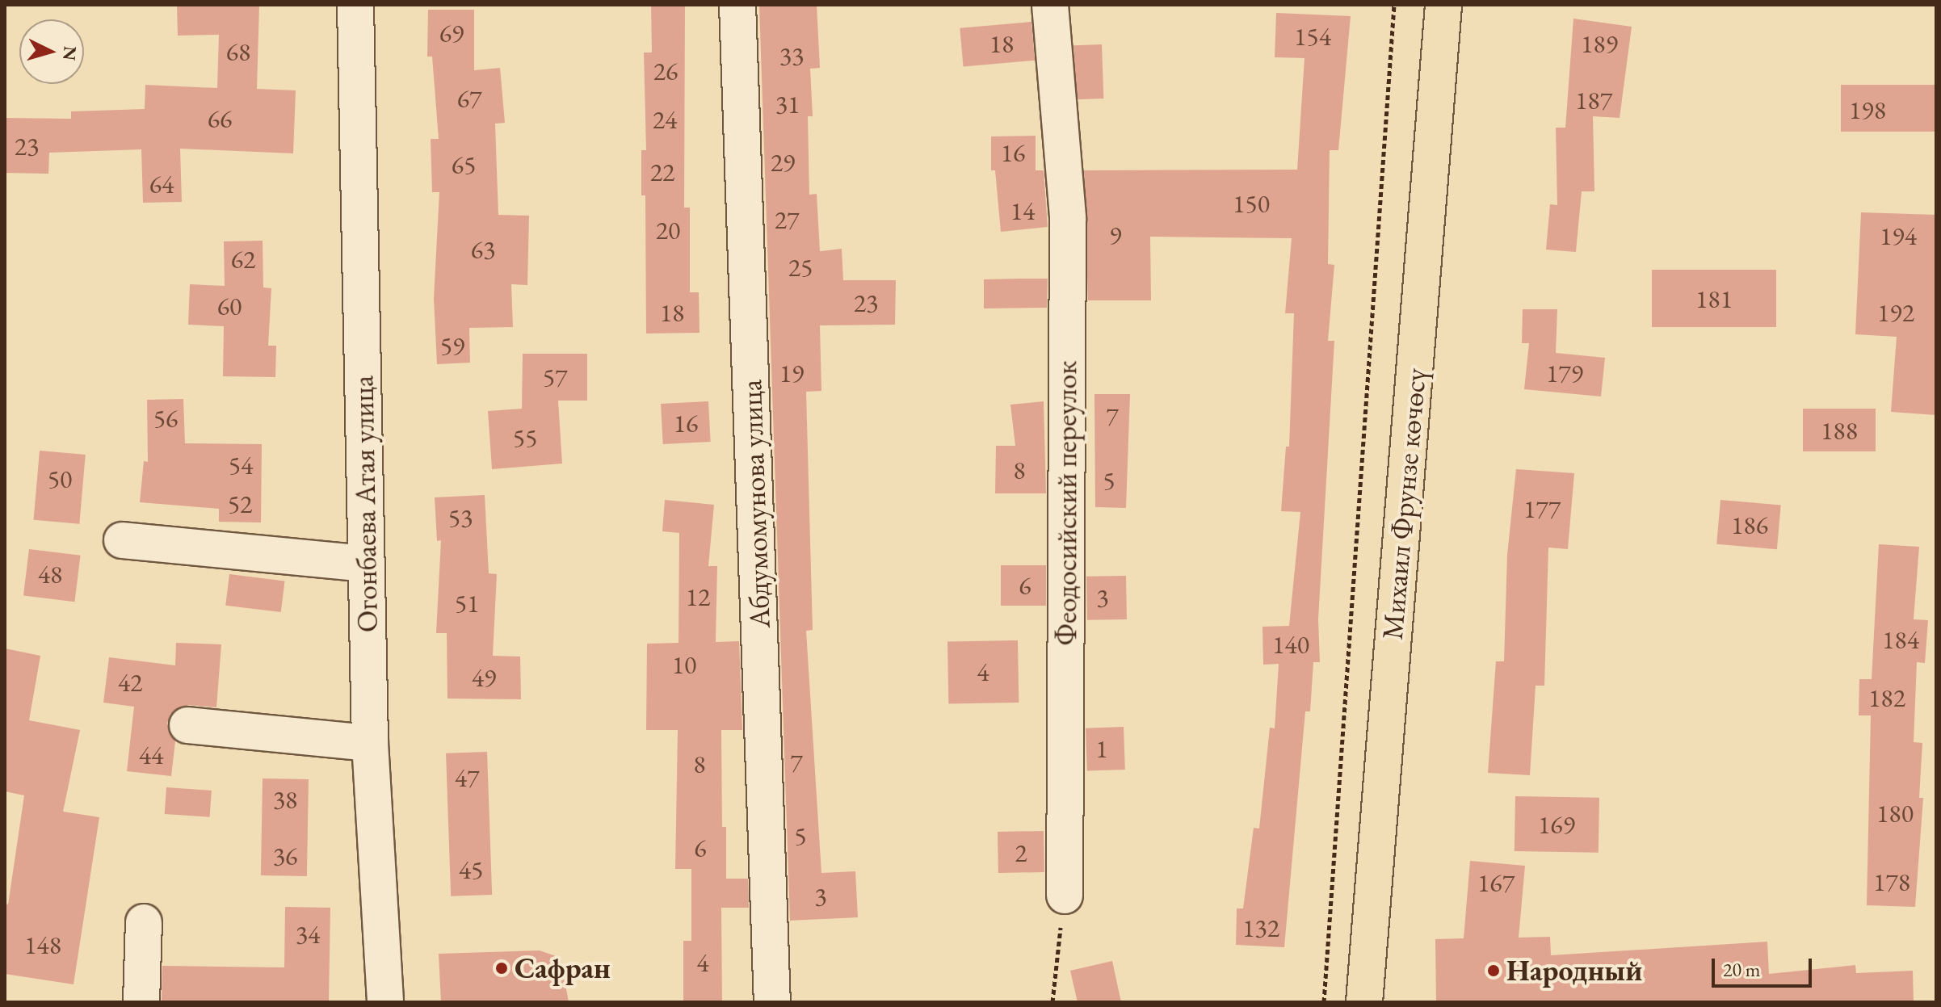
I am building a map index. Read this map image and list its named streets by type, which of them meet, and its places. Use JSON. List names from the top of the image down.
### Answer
{
  "streets": {
    "main road": ["Михаил Фрунзе көчөсү"],
    "street": ["Феодосийский переулок", "Огонбаева Атая улица", "Абдумомунова улица"]
  },
  "places": ["Сафран", "Народный"],
  "house_numbers": [
    "69",
    "154",
    "18",
    "189",
    "68",
    "33",
    "26",
    "67",
    "187",
    "31",
    "198",
    "66",
    "24",
    "23",
    "16",
    "29",
    "65",
    "22",
    "64",
    "150",
    "14",
    "27",
    "20",
    "9",
    "194",
    "63",
    "62",
    "25",
    "181",
    "23",
    "60",
    "18",
    "192",
    "59",
    "19",
    "179",
    "57",
    "7",
    "56",
    "16",
    "188",
    "55",
    "54",
    "8",
    "50",
    "5",
    "52",
    "177",
    "53",
    "186",
    "48",
    "6",
    "12",
    "3",
    "51",
    "184",
    "140",
    "10",
    "4",
    "49",
    "42",
    "182",
    "1",
    "44",
    "7",
    "8",
    "47",
    "38",
    "180",
    "169",
    "5",
    "6",
    "2",
    "36",
    "45",
    "178",
    "167",
    "3",
    "132",
    "34",
    "148",
    "4"
  ],
  "scale_bar": "20 m",
  "north": "right"
}
